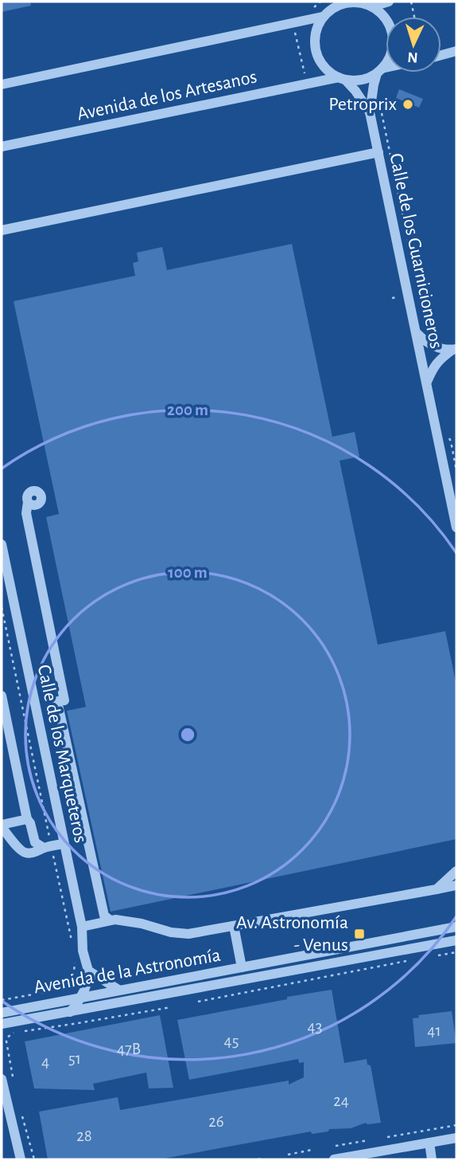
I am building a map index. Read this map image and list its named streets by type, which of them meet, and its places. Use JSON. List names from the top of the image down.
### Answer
{
  "streets": {
    "street": [
      "Avenida de los Artesanos",
      "Calle de los Guarnicioneros",
      "Calle de los Marqueteros",
      "Avenida de la Astronomía"
    ]
  },
  "crossings": [
    ["Avenida de los Artesanos", "Calle de los Guarnicioneros"],
    ["Calle de los Marqueteros", "Avenida de la Astronomía"]
  ],
  "places": {
    "other": ["Petroprix"],
    "transit": ["Av. Astronomía - Venus"]
  },
  "house_numbers": [
    "43",
    "41",
    "45",
    "47B",
    "51",
    "4",
    "24",
    "26",
    "28"
  ],
  "north": "bottom",
  "rings": ["200 m", "100 m"]
}
